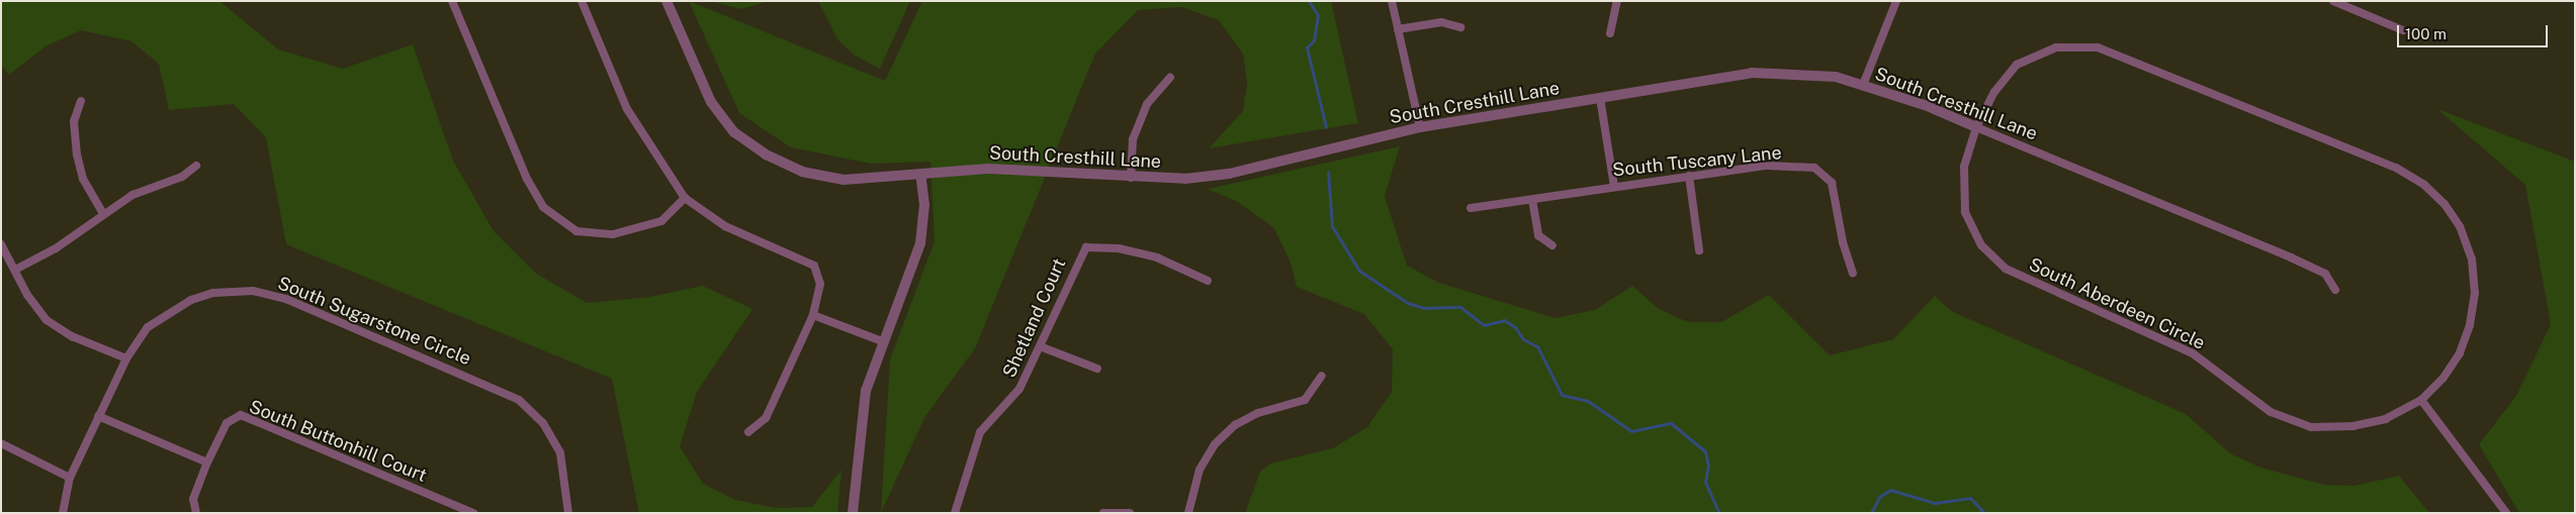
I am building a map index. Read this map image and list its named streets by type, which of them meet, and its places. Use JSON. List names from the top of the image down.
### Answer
{
  "streets": {
    "street": [
      "South Cresthill Lane",
      "South Tuscany Lane",
      "South Aberdeen Circle",
      "Shetland Court",
      "South Sugarstone Circle",
      "South Buttonhill Court"
    ]
  },
  "crossings": [
    ["South Cresthill Lane", "South Aberdeen Circle"]
  ],
  "scale_bar": "100 m"
}
